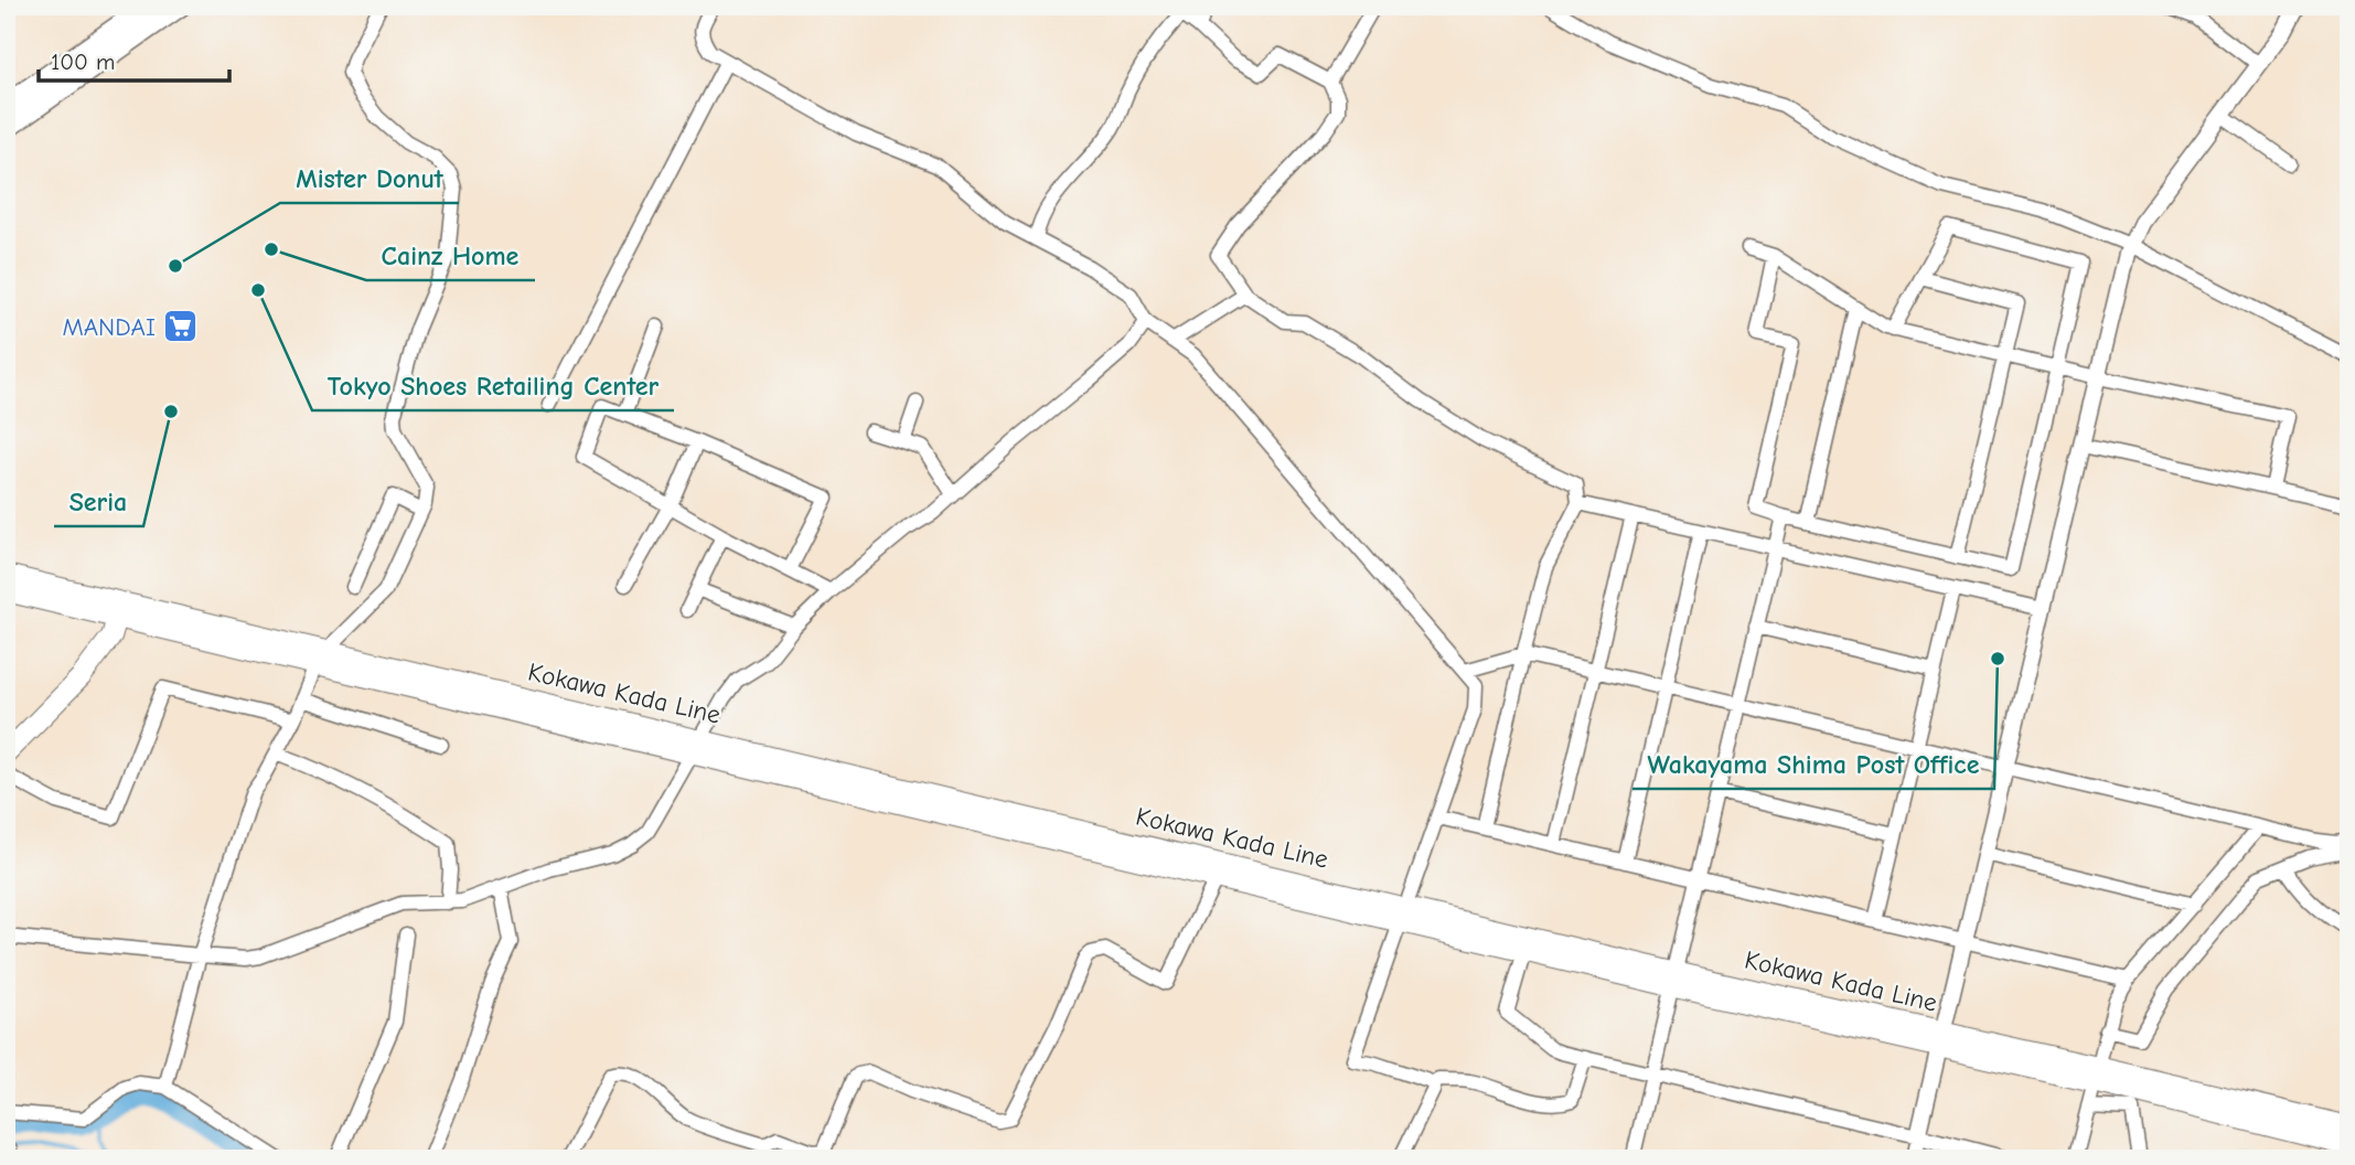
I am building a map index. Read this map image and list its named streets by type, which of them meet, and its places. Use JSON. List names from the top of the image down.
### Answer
{
  "streets": {
    "main road": ["Kokawa Kada Line"]
  },
  "places": {
    "other": [
      "Cainz Home",
      "Mister Donut",
      "Tokyo Shoes Retailing Center",
      "Seria",
      "Wakayama Shima Post Office"
    ],
    "supermarket": ["MANDAI"]
  },
  "scale_bar": "100 m"
}
